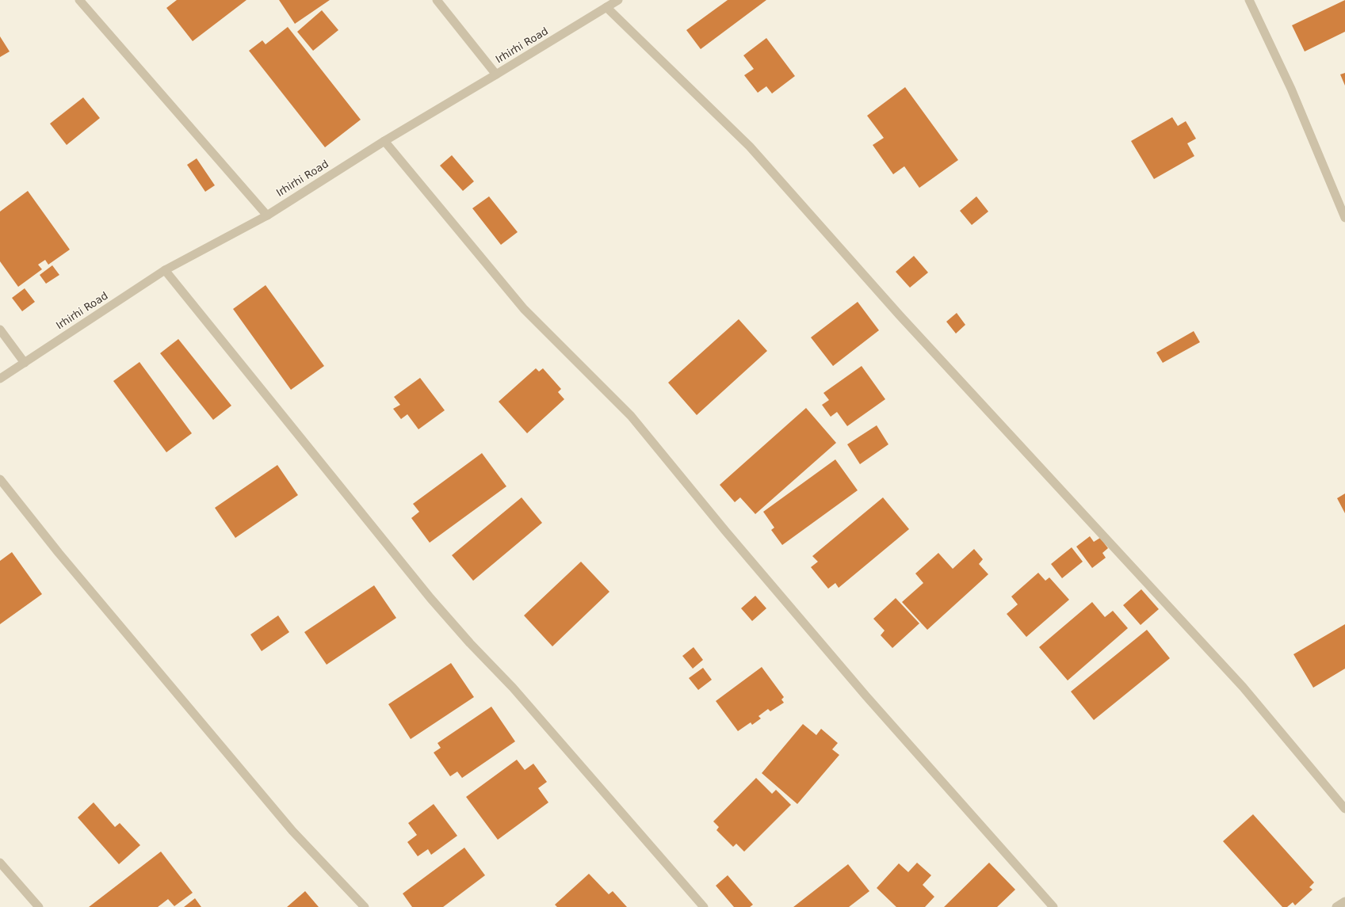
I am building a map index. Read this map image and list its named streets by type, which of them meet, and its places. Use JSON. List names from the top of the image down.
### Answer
{
  "streets": {
    "street": ["Irhirhi Road"]
  }
}
